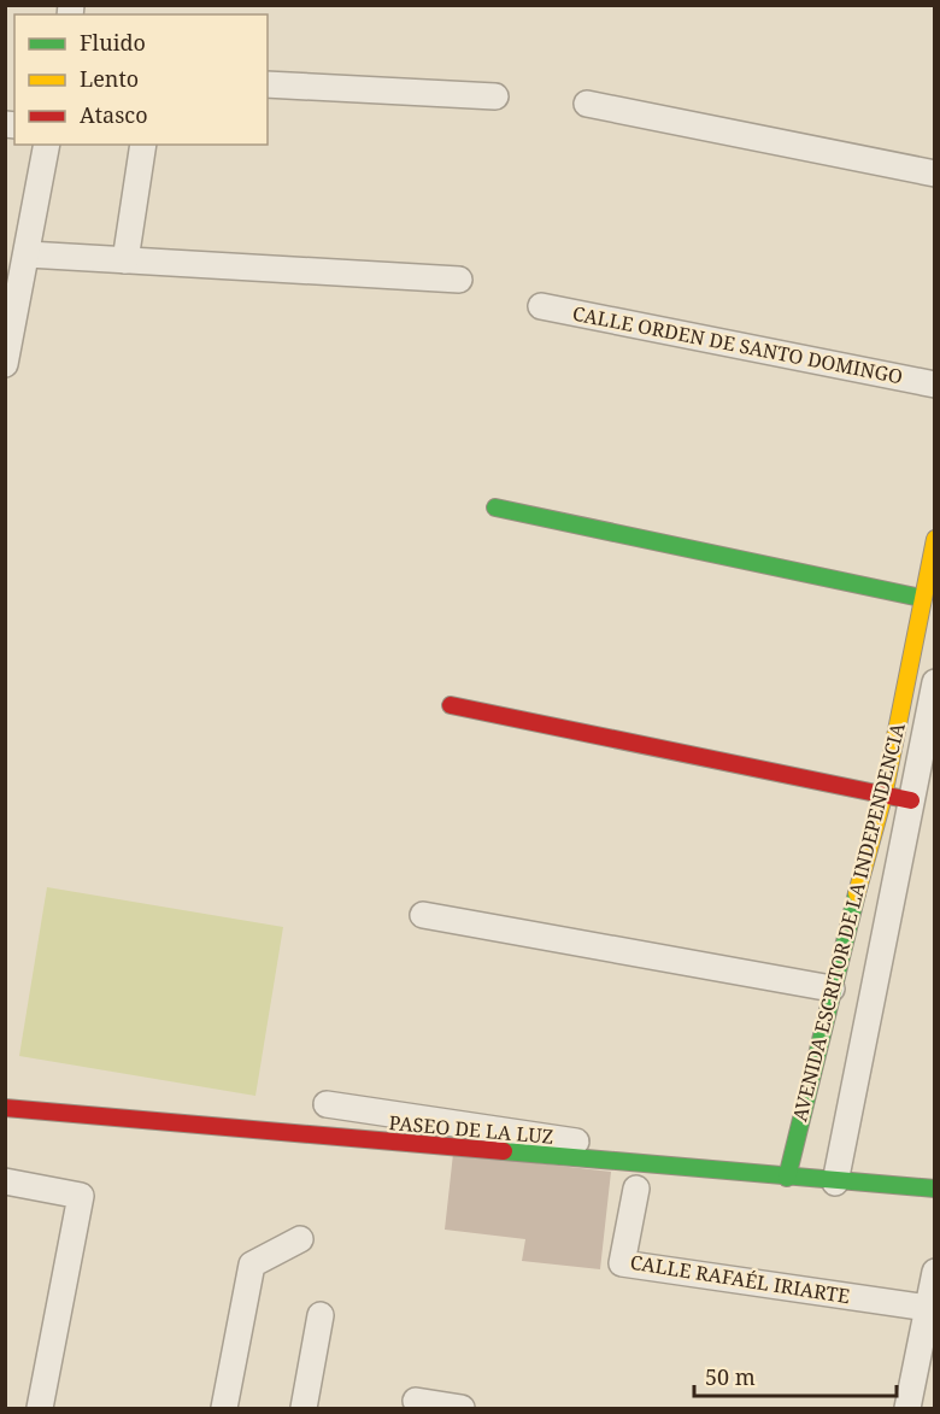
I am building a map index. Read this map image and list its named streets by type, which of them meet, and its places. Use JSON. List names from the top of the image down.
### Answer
{
  "streets": {
    "street": [
      "CALLE ORDEN DE SANTO DOMINGO",
      "AVENIDA ESCRITOR DE LA INDEPENDENCIA",
      "PASEO DE LA LUZ",
      "CALLE RAFAÉL IRIARTE"
    ]
  },
  "crossings": [
    ["AVENIDA ESCRITOR DE LA INDEPENDENCIA", "PASEO DE LA LUZ"]
  ],
  "legend": ["Fluido", "Lento", "Atasco"],
  "scale_bar": "50 m"
}
